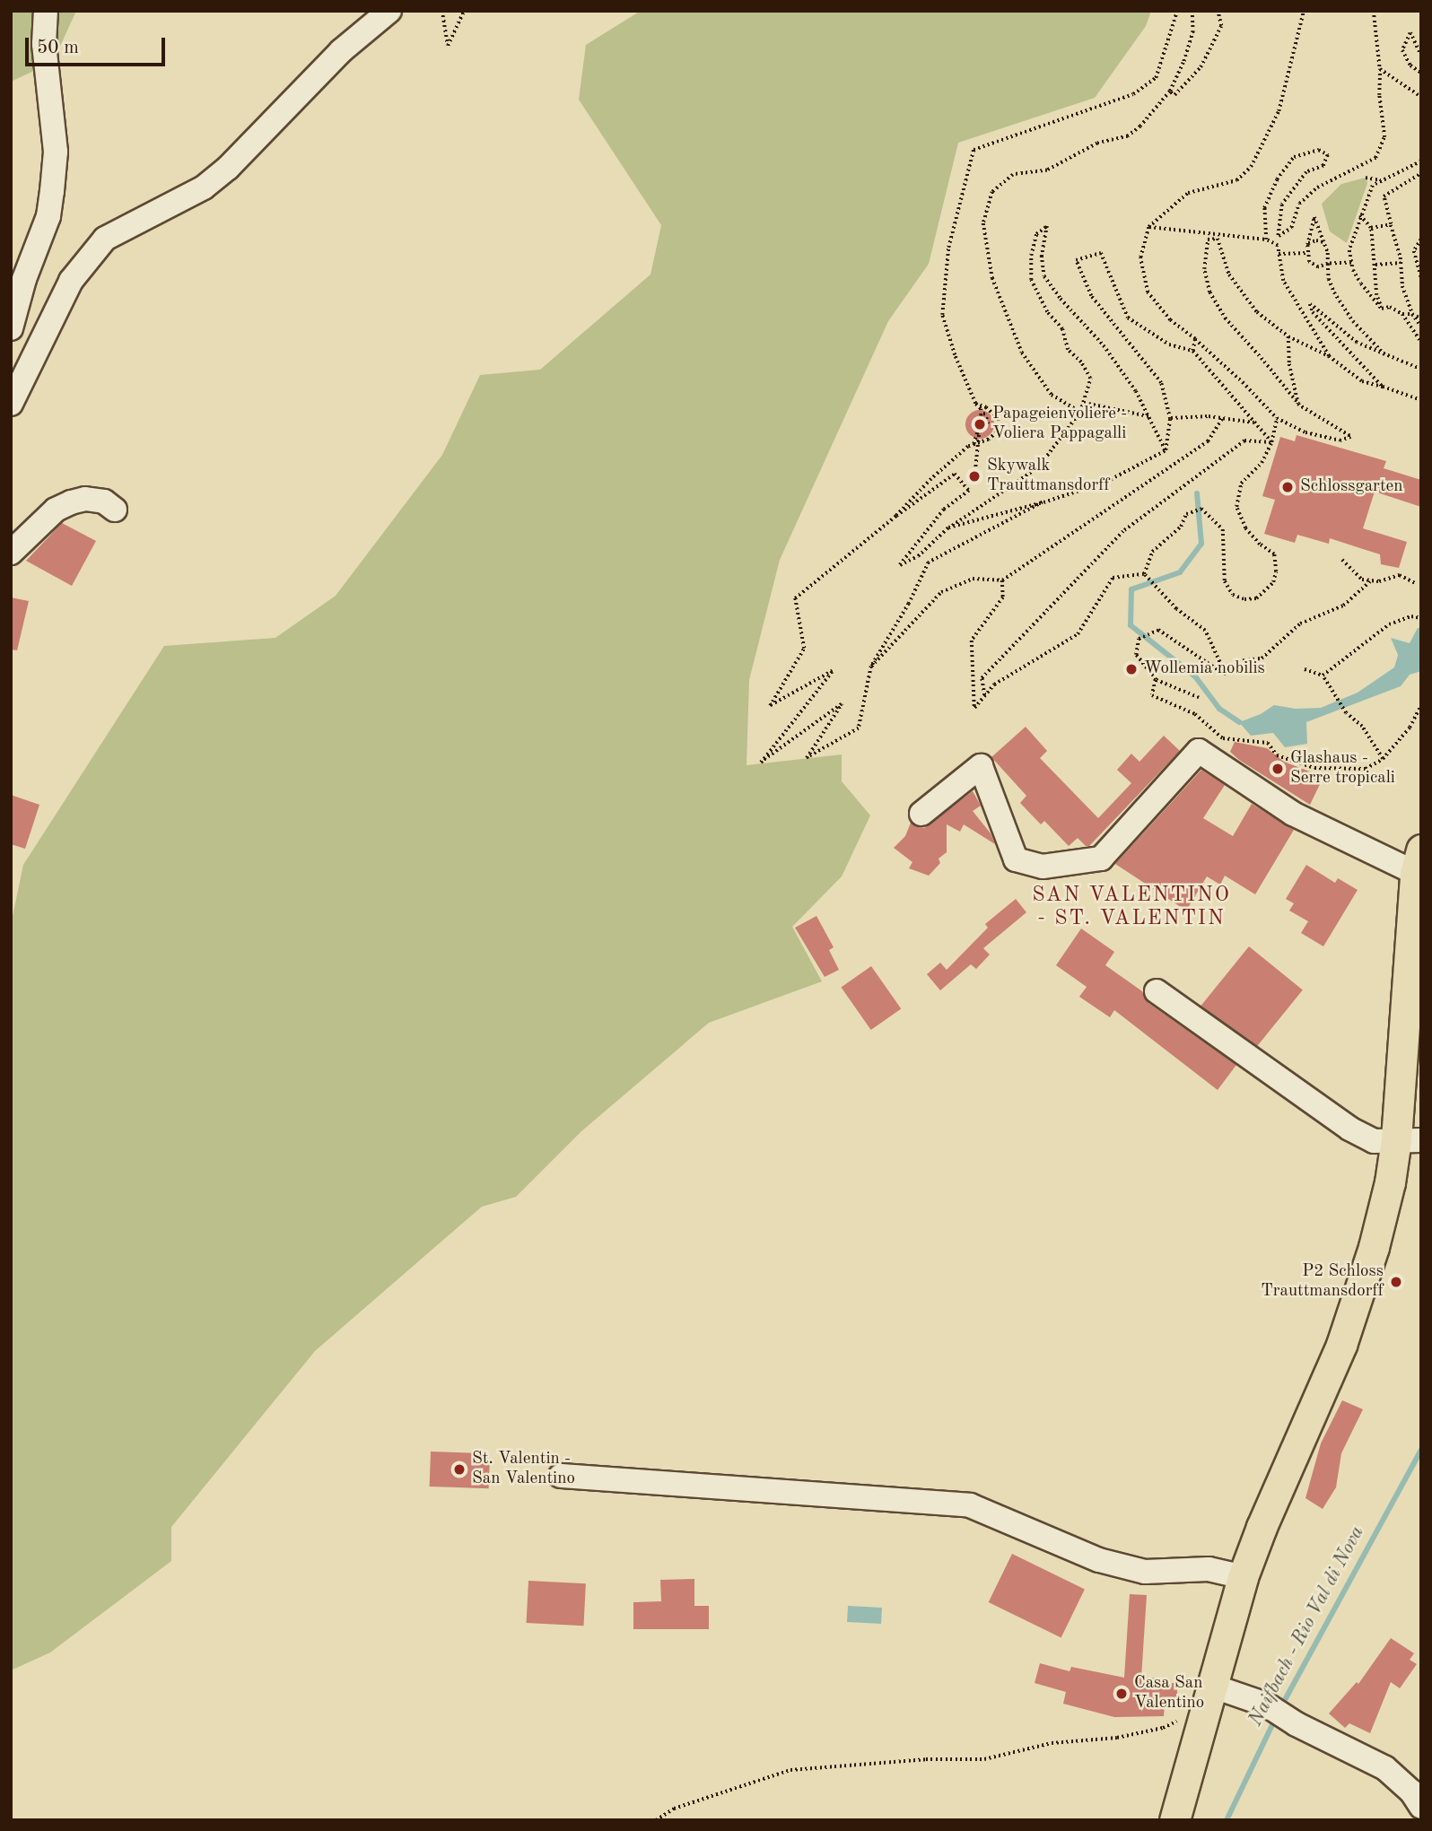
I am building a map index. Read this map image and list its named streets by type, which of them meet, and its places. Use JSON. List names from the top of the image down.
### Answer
{
  "districts": ["SAN VALENTINO - ST. VALENTIN"],
  "water": ["Naifbach - Rio Val di Nova"],
  "places": [
    "Papageienvoliere - Voliera Pappagalli",
    "Skywalk Trauttmansdorff",
    "Schlossgarten",
    "Wollemia nobilis",
    "Glashaus - Serre tropicali",
    "P2 Schloss Trauttmansdorff",
    "St. Valentin - San Valentino",
    "Casa San Valentino"
  ],
  "scale_bar": "50 m"
}
